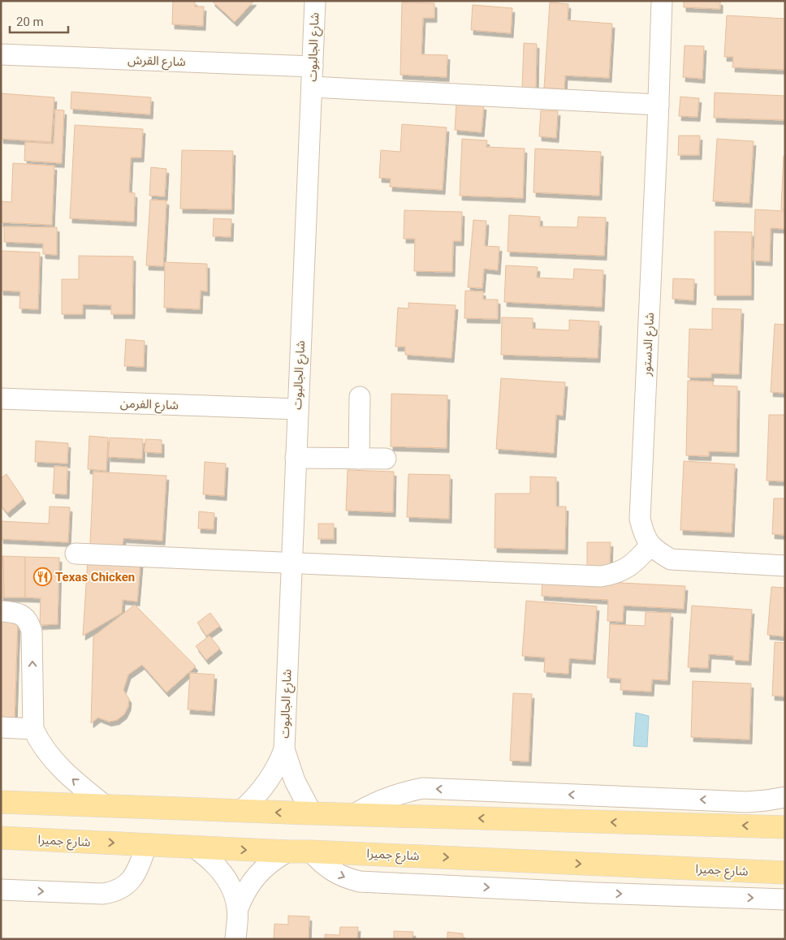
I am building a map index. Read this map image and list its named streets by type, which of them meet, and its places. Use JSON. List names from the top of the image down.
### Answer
{
  "streets": {
    "main road": ["شارع جميرا"],
    "street": [
      "شارع الجالبوت",
      "شارع القرش",
      "شارع الدستور",
      "شارع الفرمن"
    ]
  },
  "crossings": [
    ["شارع الجالبوت", "شارع القرش"],
    ["شارع الجالبوت", "شارع الفرمن"]
  ],
  "places": {
    "restaurant": ["Texas Chicken"]
  },
  "scale_bar": "20 m"
}
